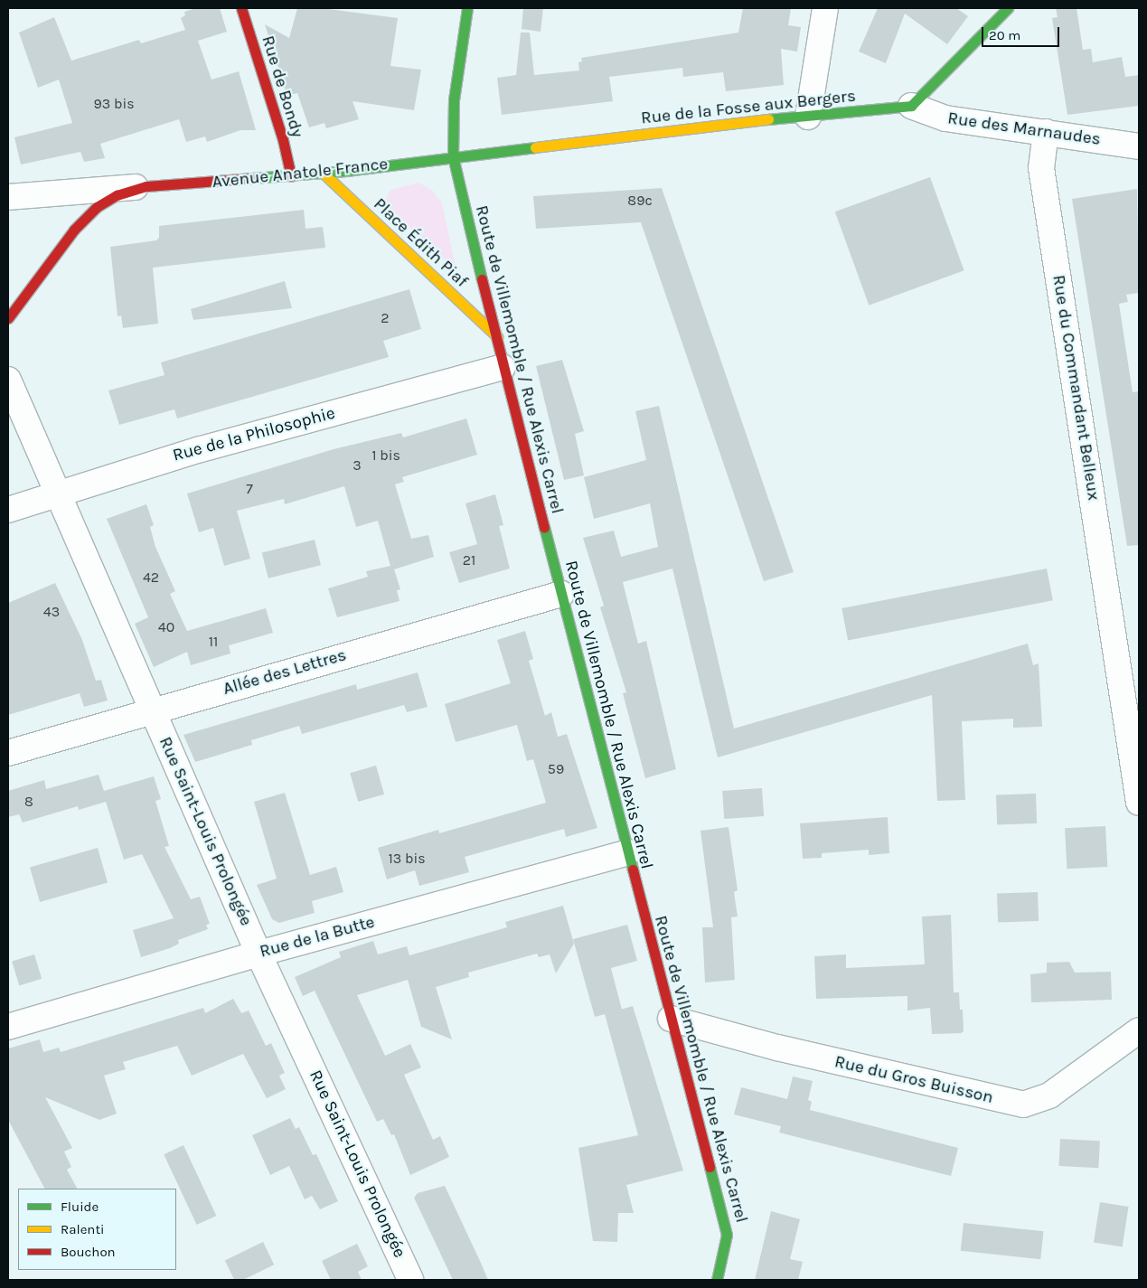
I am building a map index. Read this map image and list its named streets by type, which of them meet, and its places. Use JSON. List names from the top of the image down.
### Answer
{
  "streets": {
    "street": [
      "Rue de Bondy",
      "Rue de la Fosse aux Bergers",
      "Rue des Marnaudes",
      "Avenue Anatole France",
      "Place Édith Piaf",
      "Route de Villemomble / Rue Alexis Carrel",
      "Rue du Commandant Belleux",
      "Rue de la Philosophie",
      "Allée des Lettres",
      "Rue Saint-Louis Prolongée",
      "Rue de la Butte",
      "Rue du Gros Buisson"
    ]
  },
  "crossings": [
    ["Rue de Bondy", "Avenue Anatole France"],
    ["Rue de la Fosse aux Bergers", "Rue des Marnaudes"],
    ["Rue de la Fosse aux Bergers", "Avenue Anatole France"],
    ["Rue de la Fosse aux Bergers", "Route de Villemomble / Rue Alexis Carrel"],
    ["Rue des Marnaudes", "Rue du Commandant Belleux"],
    ["Avenue Anatole France", "Place Édith Piaf"],
    ["Avenue Anatole France", "Route de Villemomble / Rue Alexis Carrel"],
    ["Place Édith Piaf", "Route de Villemomble / Rue Alexis Carrel"],
    ["Route de Villemomble / Rue Alexis Carrel", "Rue de la Philosophie"],
    ["Route de Villemomble / Rue Alexis Carrel", "Allée des Lettres"],
    ["Route de Villemomble / Rue Alexis Carrel", "Rue de la Butte"],
    ["Route de Villemomble / Rue Alexis Carrel", "Rue du Gros Buisson"],
    ["Rue de la Philosophie", "Rue Saint-Louis Prolongée"],
    ["Allée des Lettres", "Rue Saint-Louis Prolongée"],
    ["Rue Saint-Louis Prolongée", "Rue de la Butte"]
  ],
  "house_numbers": [
    "93 bis",
    "89c",
    "2",
    "1 bis",
    "3",
    "7",
    "21",
    "42",
    "43",
    "40",
    "11",
    "59",
    "8",
    "13 bis"
  ],
  "legend": ["Fluide", "Ralenti", "Bouchon"],
  "scale_bar": "20 m"
}
